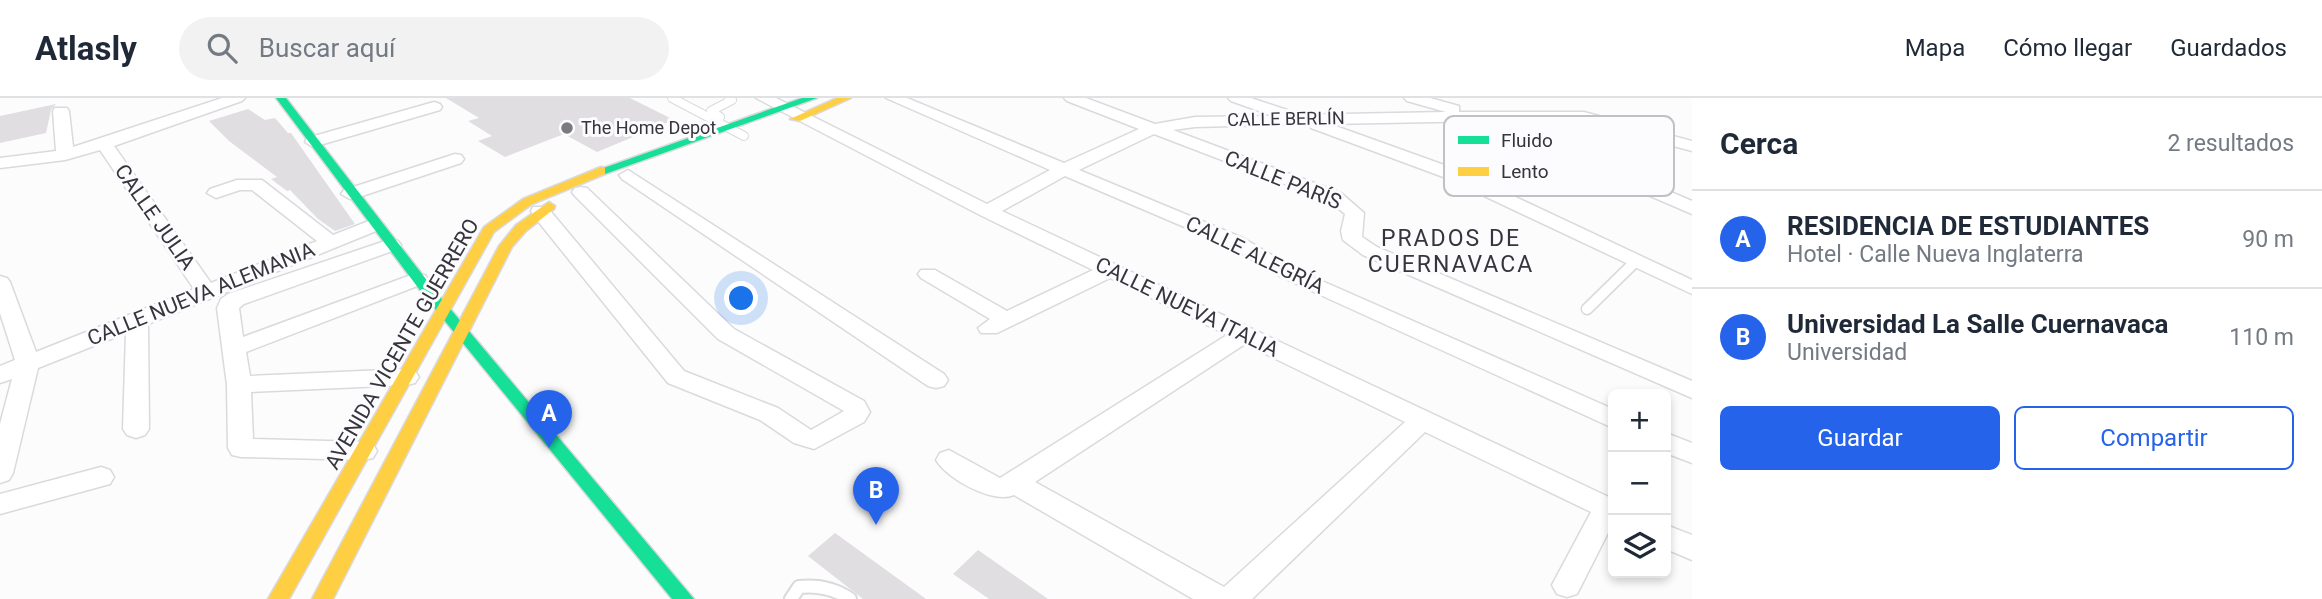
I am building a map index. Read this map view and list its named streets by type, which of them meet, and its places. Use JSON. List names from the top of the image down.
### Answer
{
  "streets": {
    "main road": ["AVENIDA VICENTE GUERRERO"],
    "street": [
      "CALLE BERLÍN",
      "CALLE PARÍS",
      "CALLE JULIA",
      "CALLE ALEGRÍA",
      "CALLE NUEVA ALEMANIA",
      "CALLE NUEVA ITALIA"
    ]
  },
  "crossings": [
    ["CALLE BERLÍN", "CALLE PARÍS"],
    ["CALLE BERLÍN", "CALLE ALEGRÍA"],
    ["CALLE BERLÍN", "CALLE NUEVA ITALIA"],
    ["CALLE JULIA", "CALLE NUEVA ALEMANIA"],
    ["CALLE NUEVA ITALIA", "AVENIDA VICENTE GUERRERO"]
  ],
  "districts": ["PRADOS DE CUERNAVACA"],
  "places": ["The Home Depot"],
  "legend": ["Fluido", "Lento"],
  "page": {
    "header": "Atlasly",
    "search": "Buscar aquí",
    "nav": ["Mapa", "Cómo llegar", "Guardados"],
    "heading": ["Cerca", "2 resultados"],
    "list": [
      {
        "mark": "A",
        "name": "RESIDENCIA DE ESTUDIANTES",
        "note": "Hotel · Calle Nueva Inglaterra",
        "value": "90 m"
      },
      {
        "mark": "B",
        "name": "Universidad La Salle Cuernavaca",
        "note": "Universidad",
        "value": "110 m"
      }
    ],
    "buttons": ["Guardar", "Compartir"],
    "map_buttons": ["+", "−"],
    "pins": ["A", "B"]
  }
}
